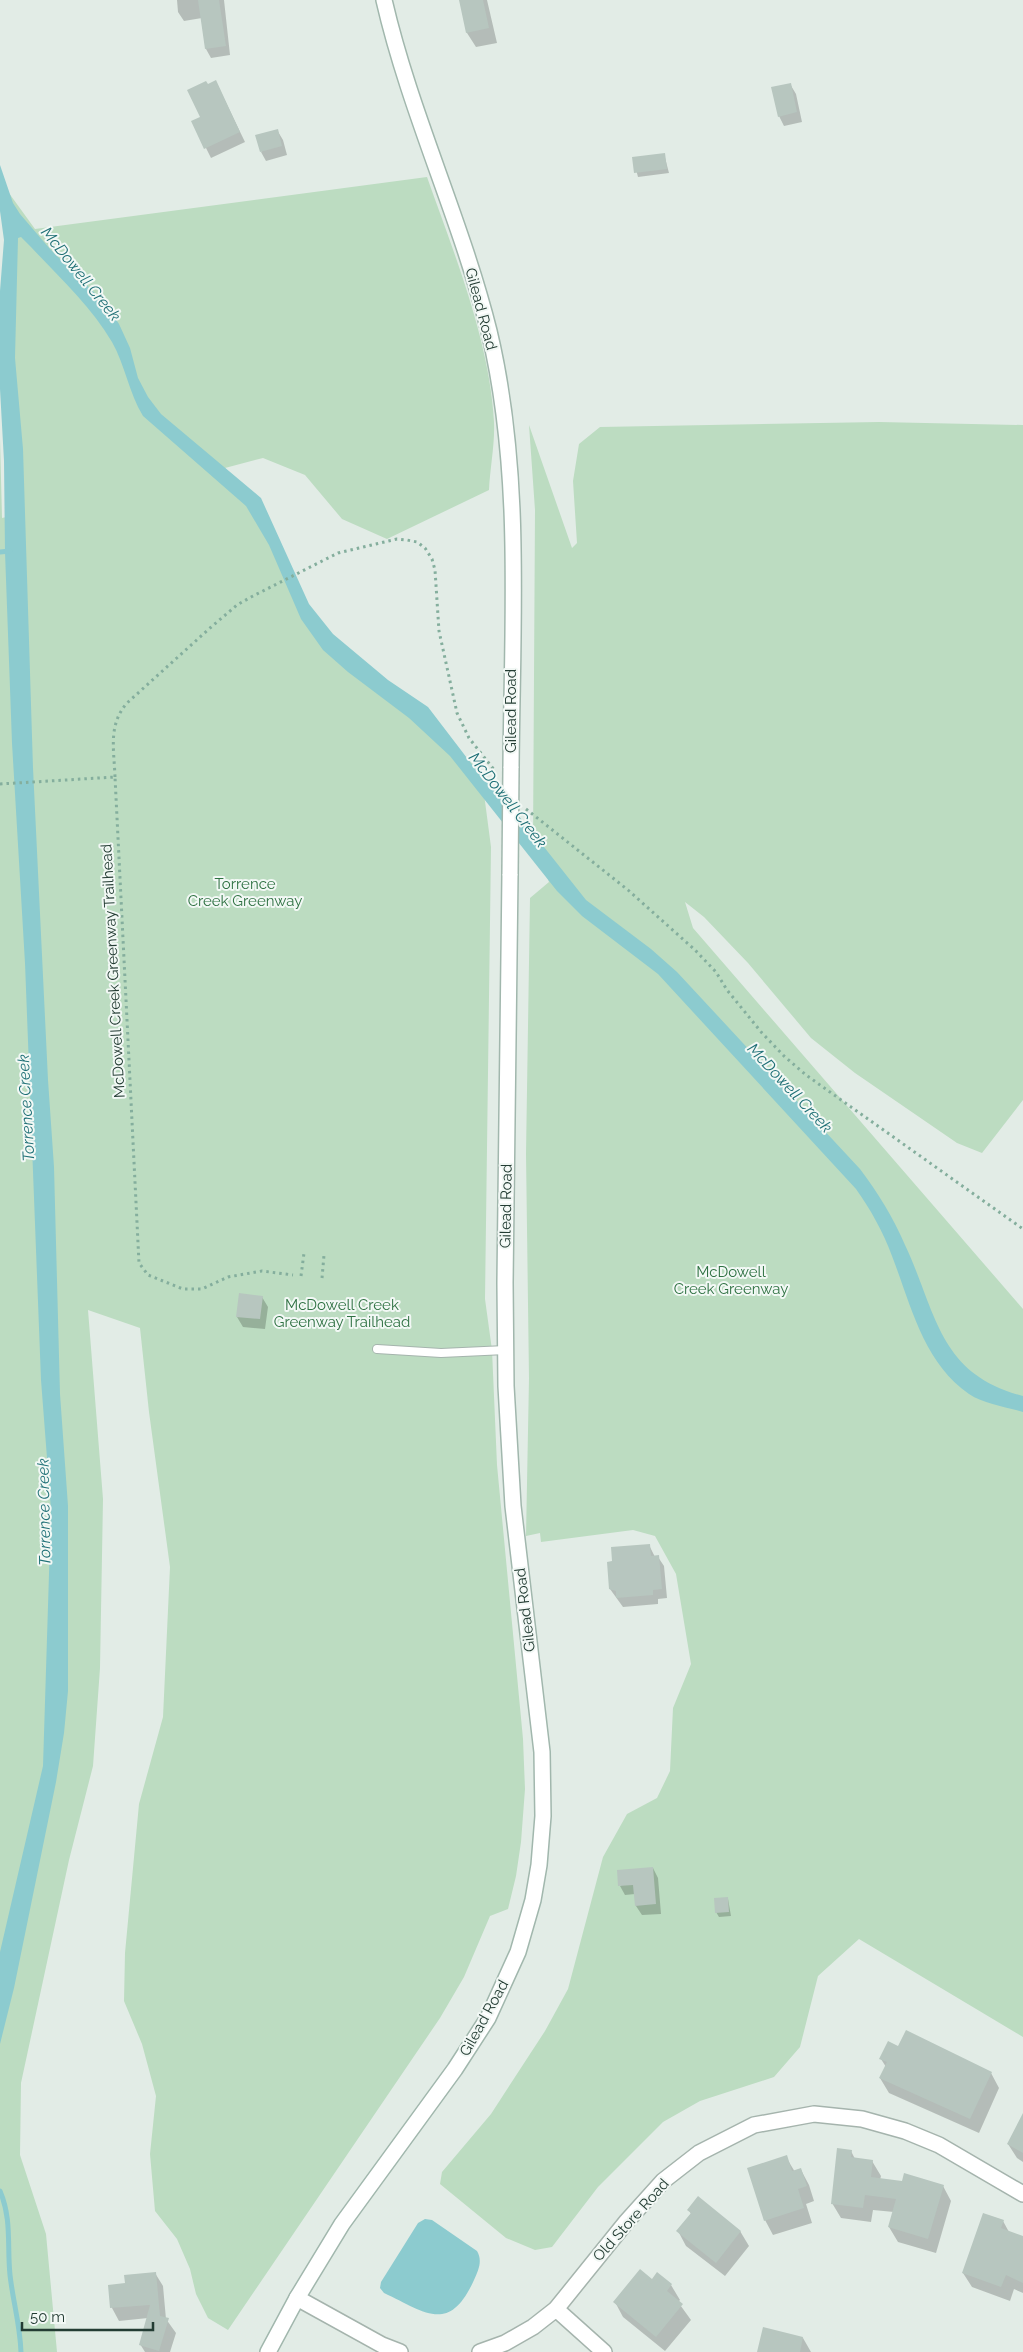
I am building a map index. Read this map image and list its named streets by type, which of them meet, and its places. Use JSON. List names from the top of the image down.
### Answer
{
  "streets": {
    "main road": ["Gilead Road", "Old Store Road"],
    "path": ["McDowell Creek Greenway Trailhead"]
  },
  "crossings": [
    ["Gilead Road", "McDowell Creek Greenway Trailhead"]
  ],
  "water": ["McDowell Creek", "Torrence Creek"],
  "parks": ["Torrence Creek Greenway", "McDowell Creek Greenway", "McDowell Creek Greenway Trailhead"],
  "scale_bar": "50 m"
}
